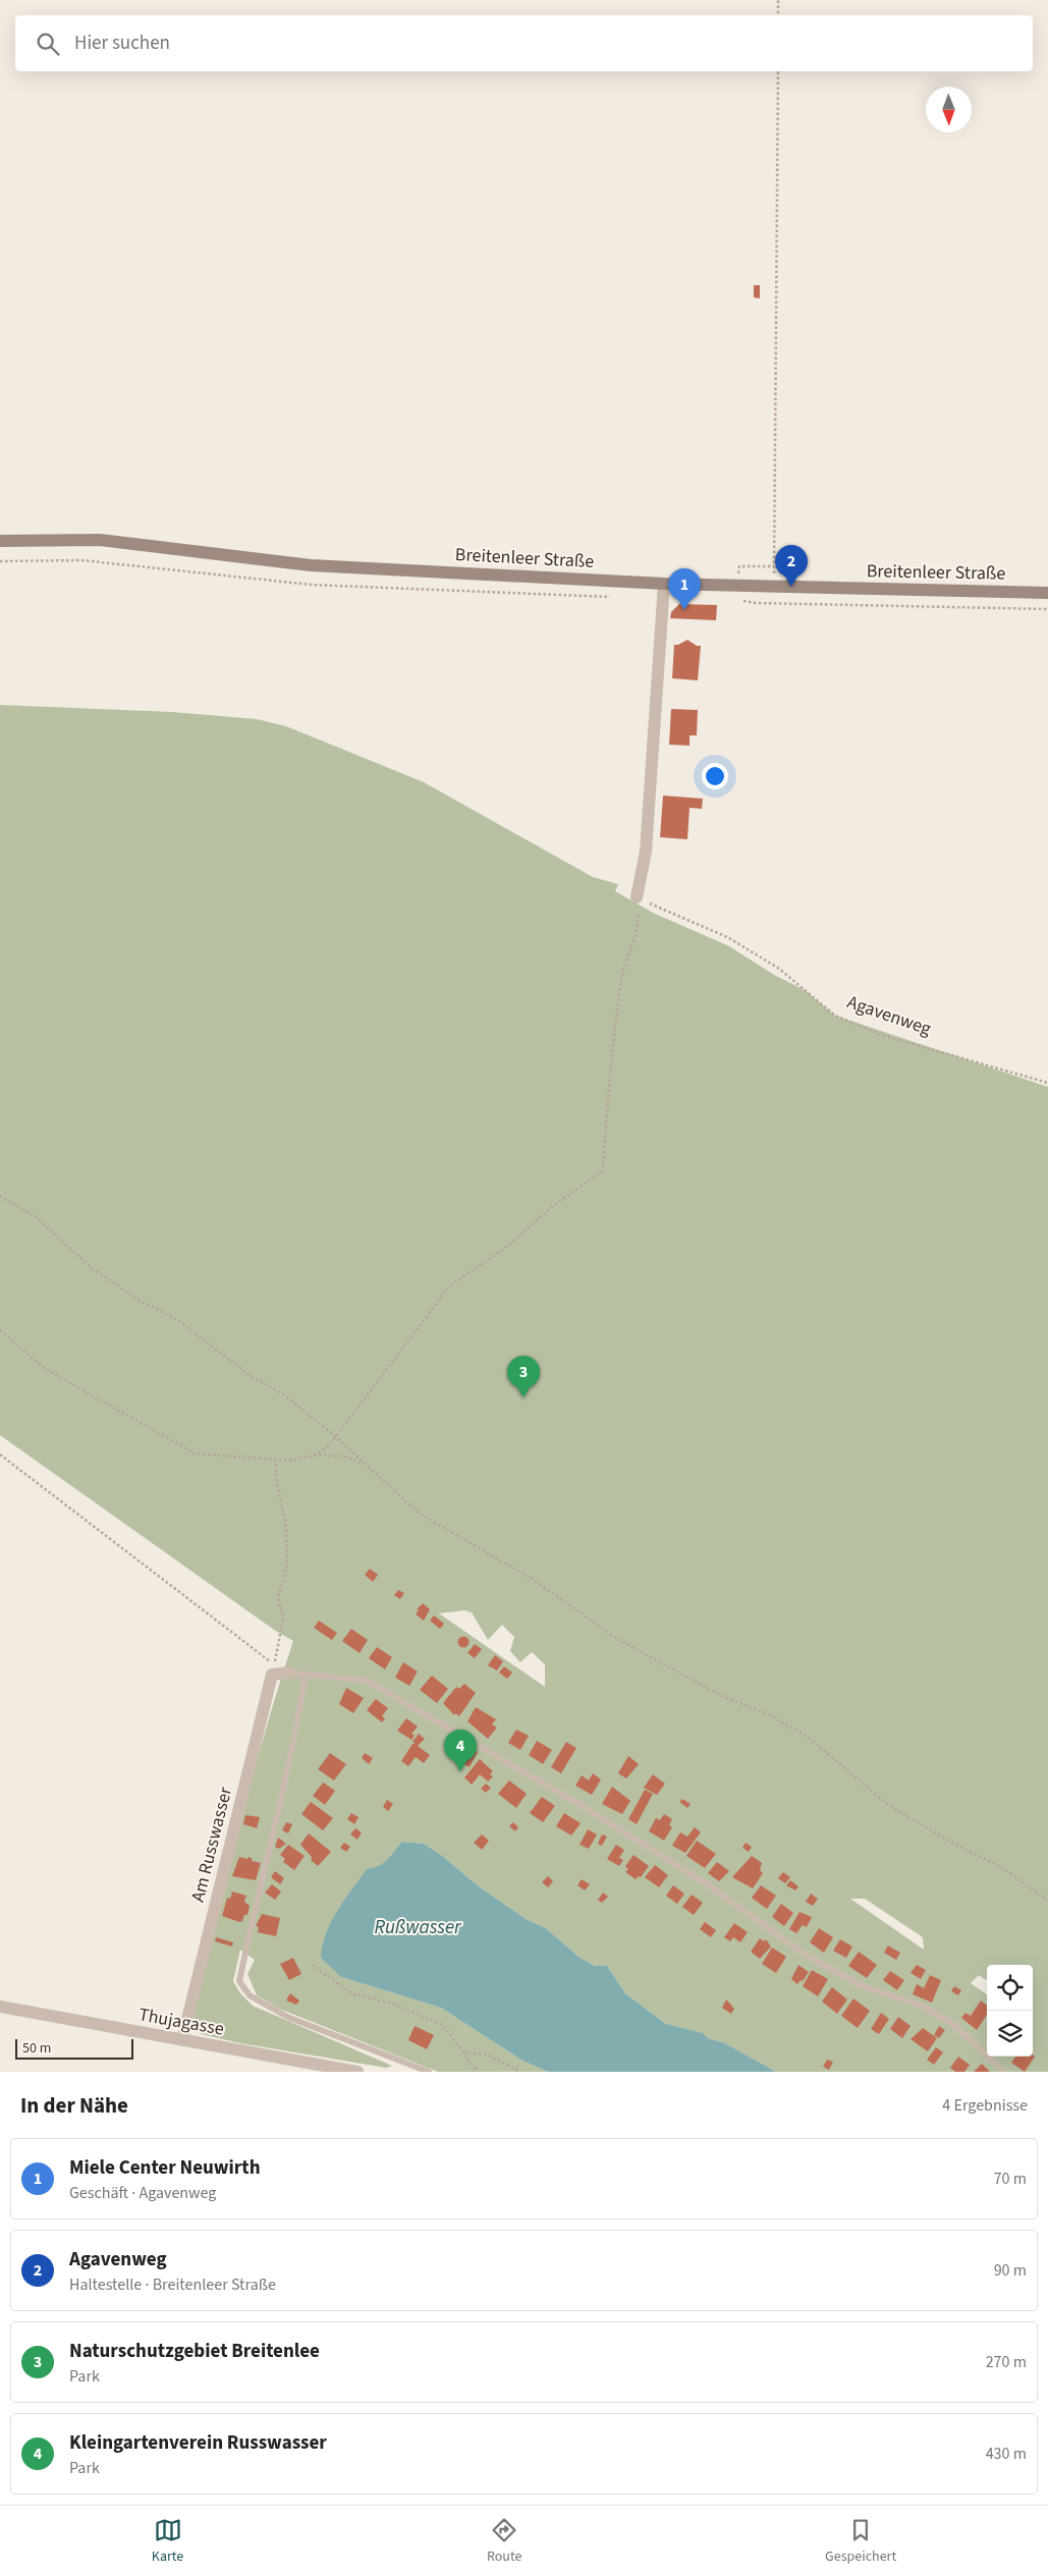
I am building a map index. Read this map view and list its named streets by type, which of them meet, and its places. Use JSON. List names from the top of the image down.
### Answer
{
  "streets": {
    "main road": ["Breitenleer Straße"],
    "street": ["Am Russwasser", "Thujagasse"],
    "path": ["Agavenweg"]
  },
  "crossings": [
    ["Am Russwasser", "Thujagasse"]
  ],
  "water": ["Rußwasser"],
  "scale_bar": "50 m",
  "north": "bottom",
  "page": {
    "search": "Hier suchen",
    "pins": [
      "2",
      "1",
      "3",
      "4"
    ],
    "scale": "50 m",
    "heading": ["In der Nähe", "4 Ergebnisse"],
    "list": [
      {
        "mark": "1",
        "name": "Miele Center Neuwirth",
        "note": "Geschäft · Agavenweg",
        "value": "70 m"
      },
      {
        "mark": "2",
        "name": "Agavenweg",
        "note": "Haltestelle · Breitenleer Straße",
        "value": "90 m"
      },
      {
        "mark": "3",
        "name": "Naturschutzgebiet Breitenlee",
        "note": "Park",
        "value": "270 m"
      },
      {
        "mark": "4",
        "name": "Kleingartenverein Russwasser",
        "note": "Park",
        "value": "430 m"
      }
    ],
    "nav": ["Karte", "Route", "Gespeichert"]
  }
}
